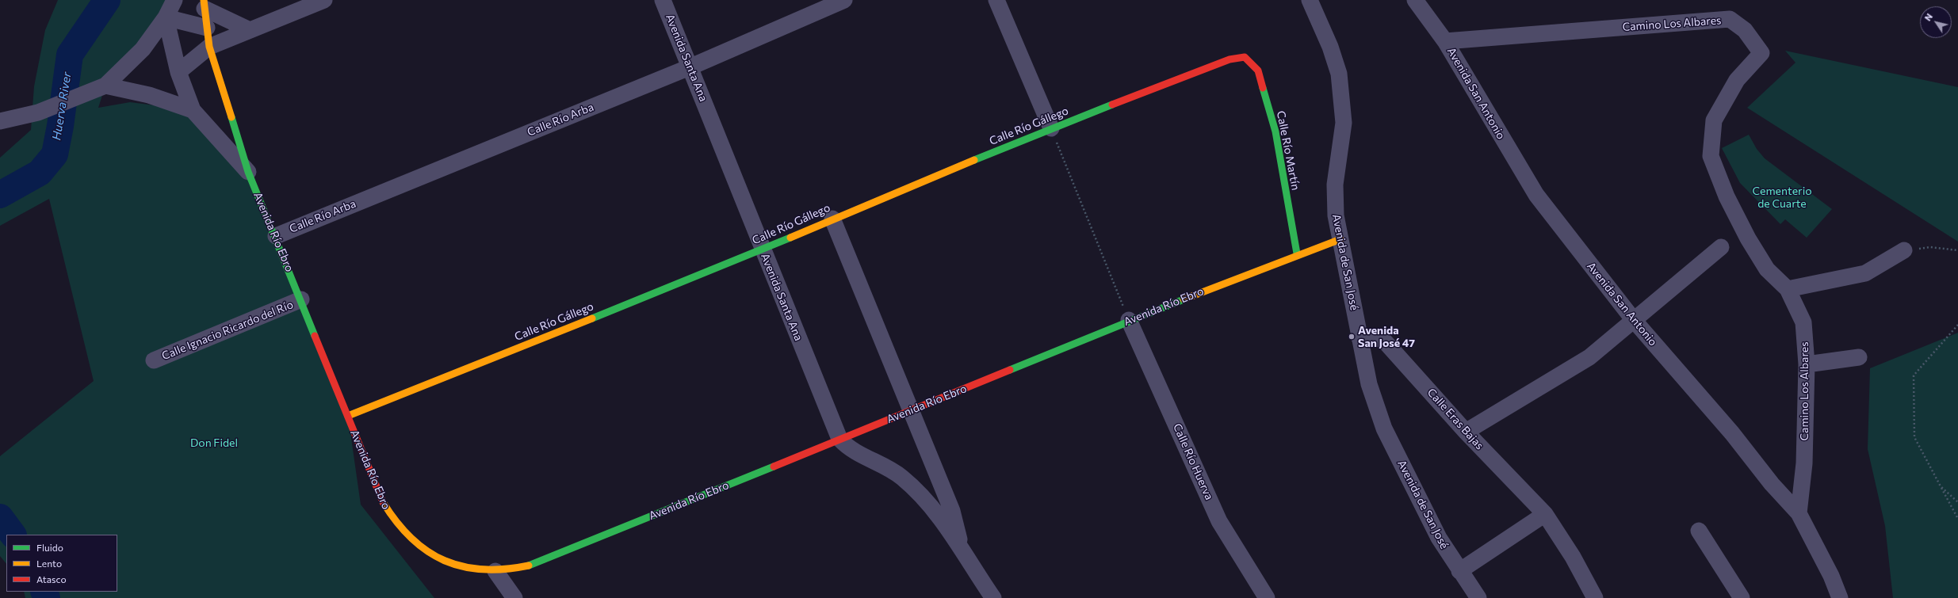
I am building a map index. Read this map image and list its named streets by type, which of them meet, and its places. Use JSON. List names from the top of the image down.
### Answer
{
  "streets": {
    "street": [
      "Camino Los Albares",
      "Avenida Santa Ana",
      "Avenida San Antonio",
      "Calle Río Arba",
      "Calle Río Gállego",
      "Calle Río Martín",
      "Avenida Río Ebro",
      "Avenida de San José",
      "Calle Ignacio Ricardo del Río",
      "Calle Eras Bajas",
      "Calle Río Huerva"
    ]
  },
  "crossings": [
    ["Camino Los Albares", "Avenida San Antonio"],
    ["Avenida Santa Ana", "Calle Río Arba"],
    ["Avenida Santa Ana", "Calle Río Gállego"],
    ["Avenida Santa Ana", "Avenida Río Ebro"],
    ["Calle Río Arba", "Avenida Río Ebro"],
    ["Calle Río Gállego", "Calle Río Martín"],
    ["Calle Río Gállego", "Avenida Río Ebro"],
    ["Calle Río Martín", "Avenida Río Ebro"],
    ["Avenida Río Ebro", "Avenida de San José"],
    ["Avenida Río Ebro", "Calle Ignacio Ricardo del Río"],
    ["Avenida Río Ebro", "Calle Río Huerva"],
    ["Avenida de San José", "Calle Eras Bajas"]
  ],
  "water": ["Huerva River"],
  "parks": ["Cementerio de Cuarte", "Don Fidel"],
  "places": ["Avenida San José 47"],
  "legend": ["Fluido", "Lento", "Atasco"],
  "north": "top left"
}
